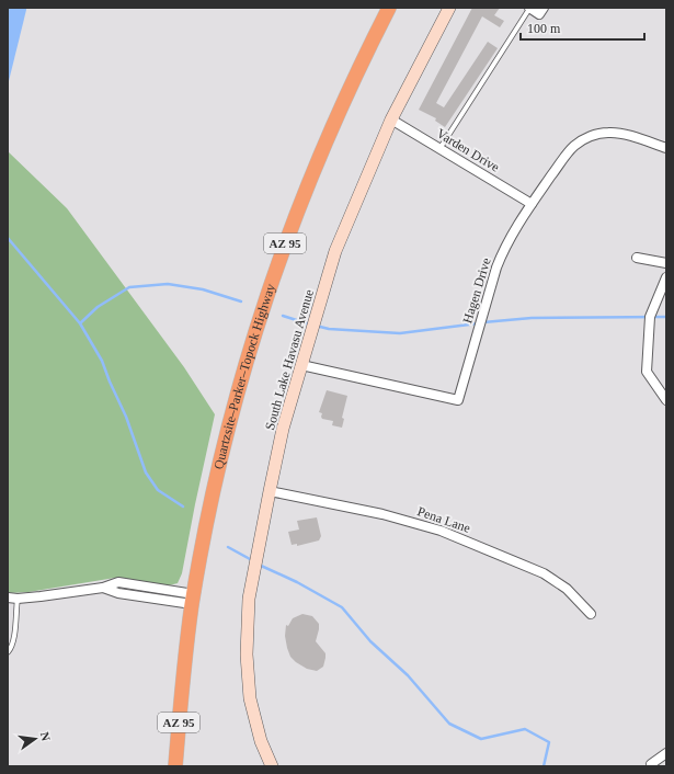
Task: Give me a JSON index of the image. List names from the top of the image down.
{
  "streets": {
    "highway": ["AZ 95", "Quartzsite–Parker–Topock Highway"],
    "main road": ["South Lake Havasu Avenue"],
    "street": ["Varden Drive", "Hagen Drive", "Pena Lane"]
  },
  "crossings": [
    ["Varden Drive", "Hagen Drive"],
    ["Varden Drive", "South Lake Havasu Avenue"],
    ["Hagen Drive", "South Lake Havasu Avenue"],
    ["South Lake Havasu Avenue", "Pena Lane"]
  ],
  "scale_bar": "100 m",
  "north": "right"
}
